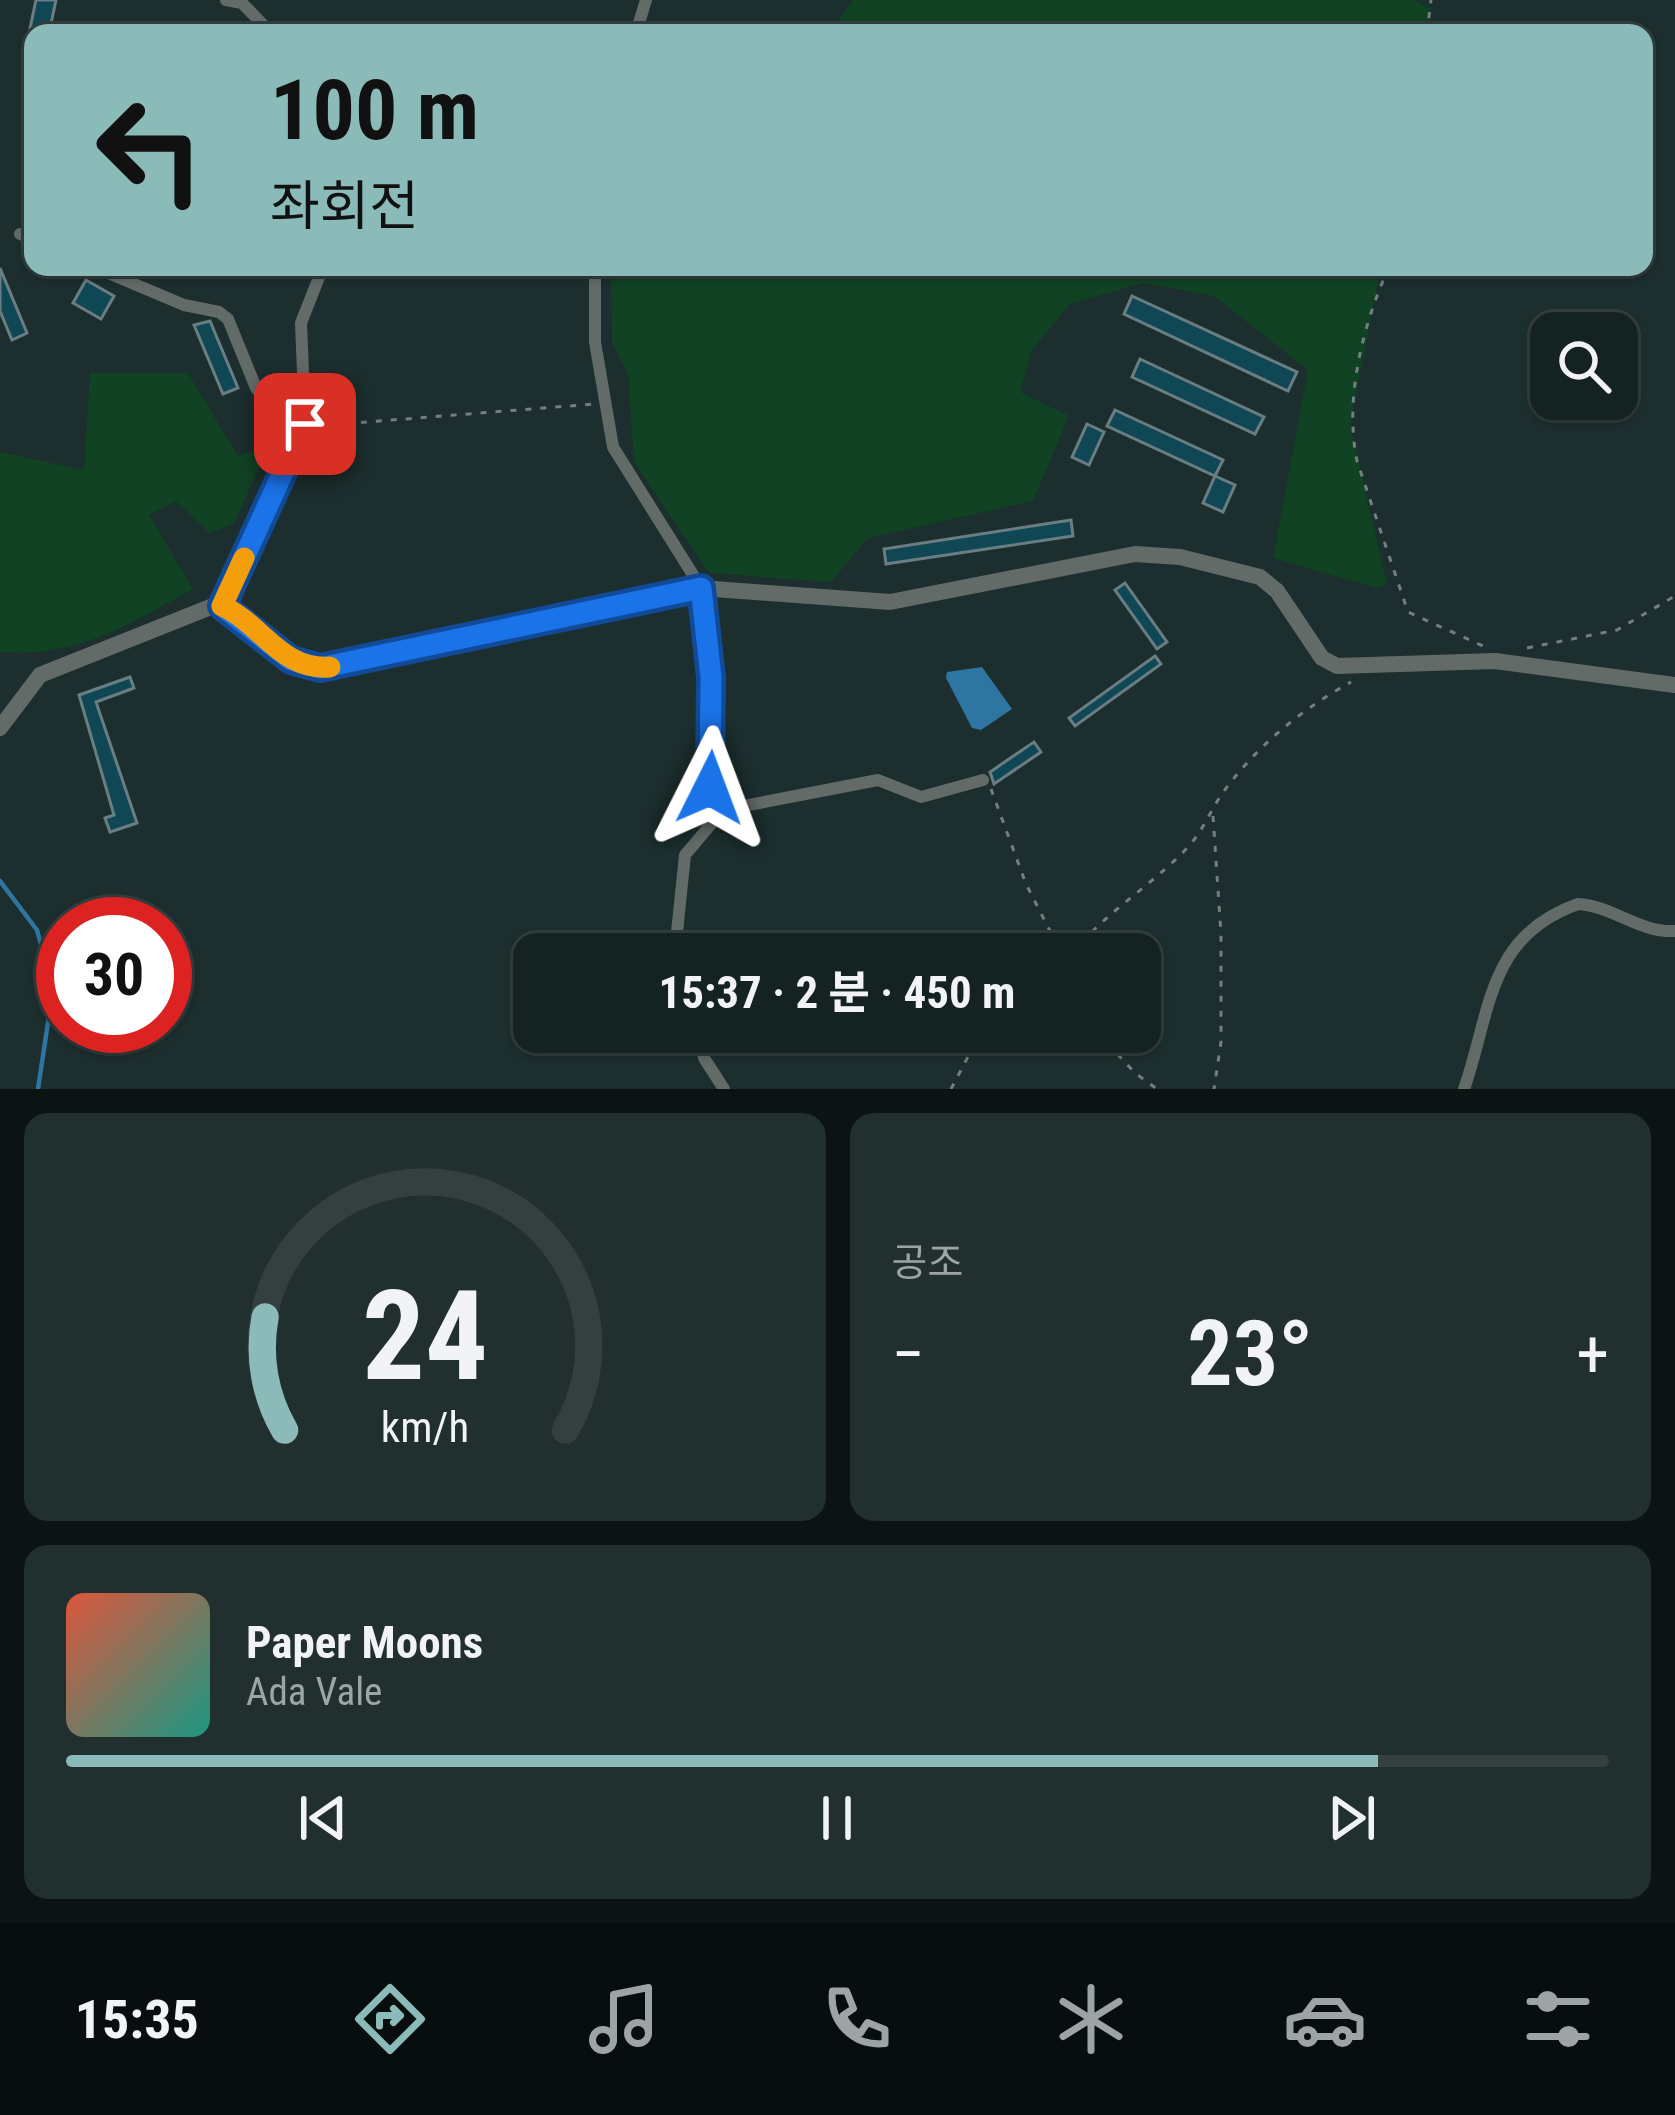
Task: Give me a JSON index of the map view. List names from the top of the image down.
{
  "page": {
    "turn": ["100 m", "좌회전"],
    "limit": "30",
    "trip": "15:37 · 2 분 · 450 m",
    "tile": "공조",
    "heat": ["−", "23°", "+"],
    "song": ["Paper Moons", "Ada Vale"],
    "tabs": "15:35",
    "gauge": ["24", "km/h"]
  }
}
